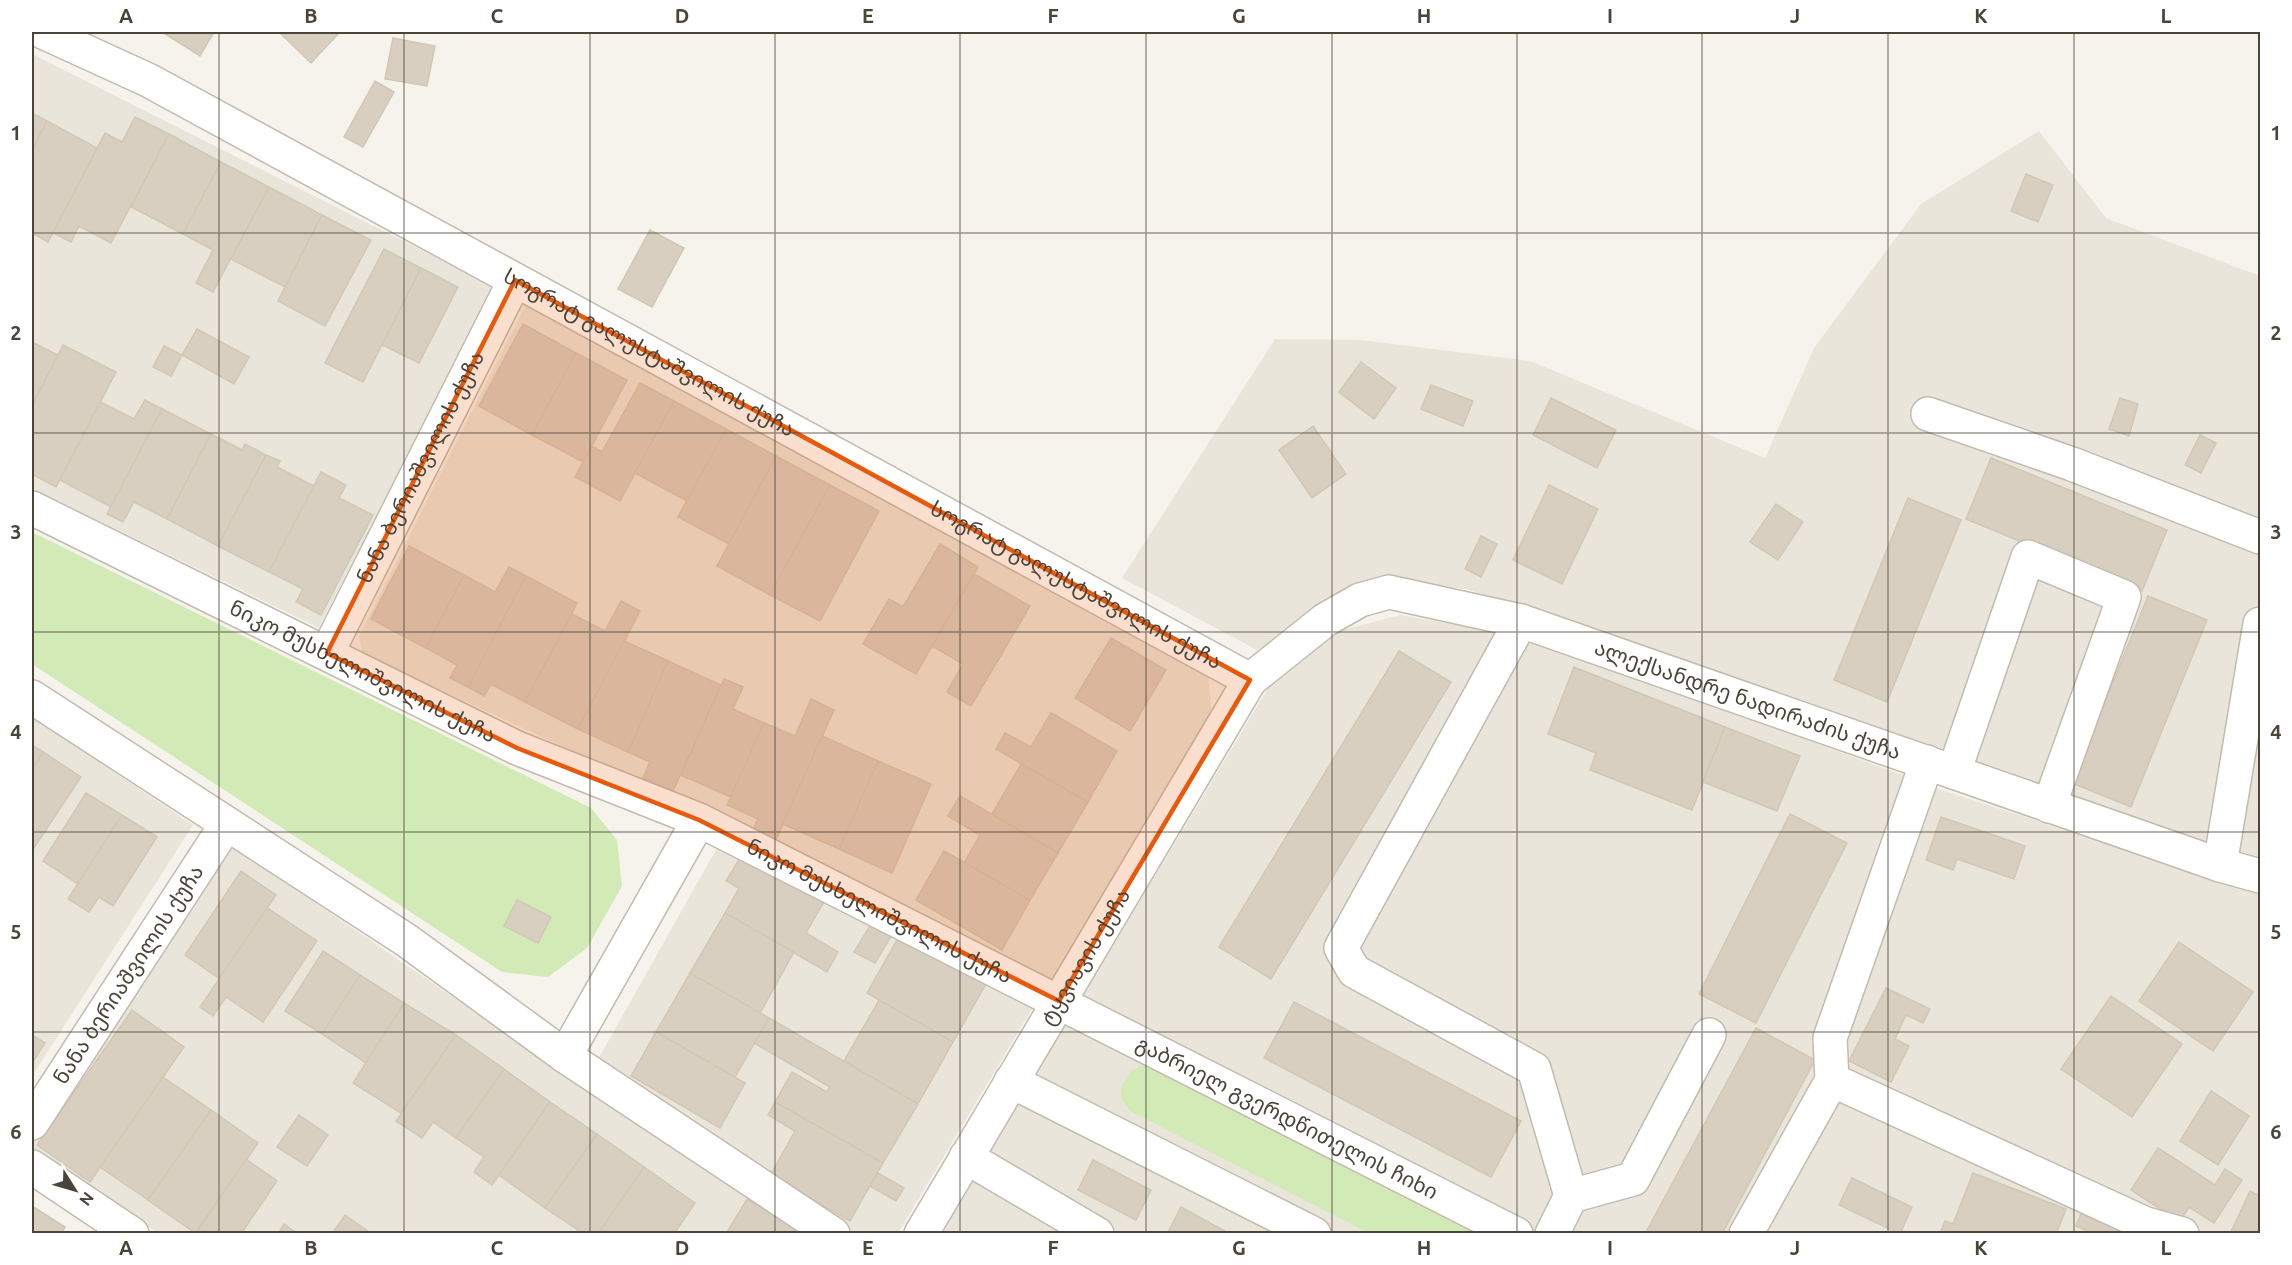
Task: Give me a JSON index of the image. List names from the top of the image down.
{
  "streets": {
    "street": [
      "სოგრატ გალუსტაშვილის ქუჩა",
      "ნანა ბერიაშვილის ქუჩა",
      "ნიკო მუსხელიშვილის ქუჩა",
      "ალექსანდრე ნადირაძის ქუჩა",
      "ტყვიავის ქუჩა",
      "გაბრიელ გვერდწითელის ჩიხი"
    ]
  },
  "crossings": [
    ["სოგრატ გალუსტაშვილის ქუჩა", "ნანა ბერიაშვილის ქუჩა"],
    ["სოგრატ გალუსტაშვილის ქუჩა", "ალექსანდრე ნადირაძის ქუჩა"],
    ["სოგრატ გალუსტაშვილის ქუჩა", "ტყვიავის ქუჩა"],
    ["ნანა ბერიაშვილის ქუჩა", "ნიკო მუსხელიშვილის ქუჩა"],
    ["ნიკო მუსხელიშვილის ქუჩა", "ტყვიავის ქუჩა"],
    ["ნიკო მუსხელიშვილის ქუჩა", "გაბრიელ გვერდწითელის ჩიხი"],
    ["ალექსანდრე ნადირაძის ქუჩა", "ტყვიავის ქუჩა"],
    ["ტყვიავის ქუჩა", "გაბრიელ გვერდწითელის ჩიხი"]
  ],
  "north": "bottom right",
  "grid": {
    "columns": [
      "A",
      "B",
      "C",
      "D",
      "E",
      "F",
      "G",
      "H",
      "I",
      "J",
      "K",
      "L"
    ],
    "rows": [
      "1",
      "2",
      "3",
      "4",
      "5",
      "6"
    ]
  }
}
